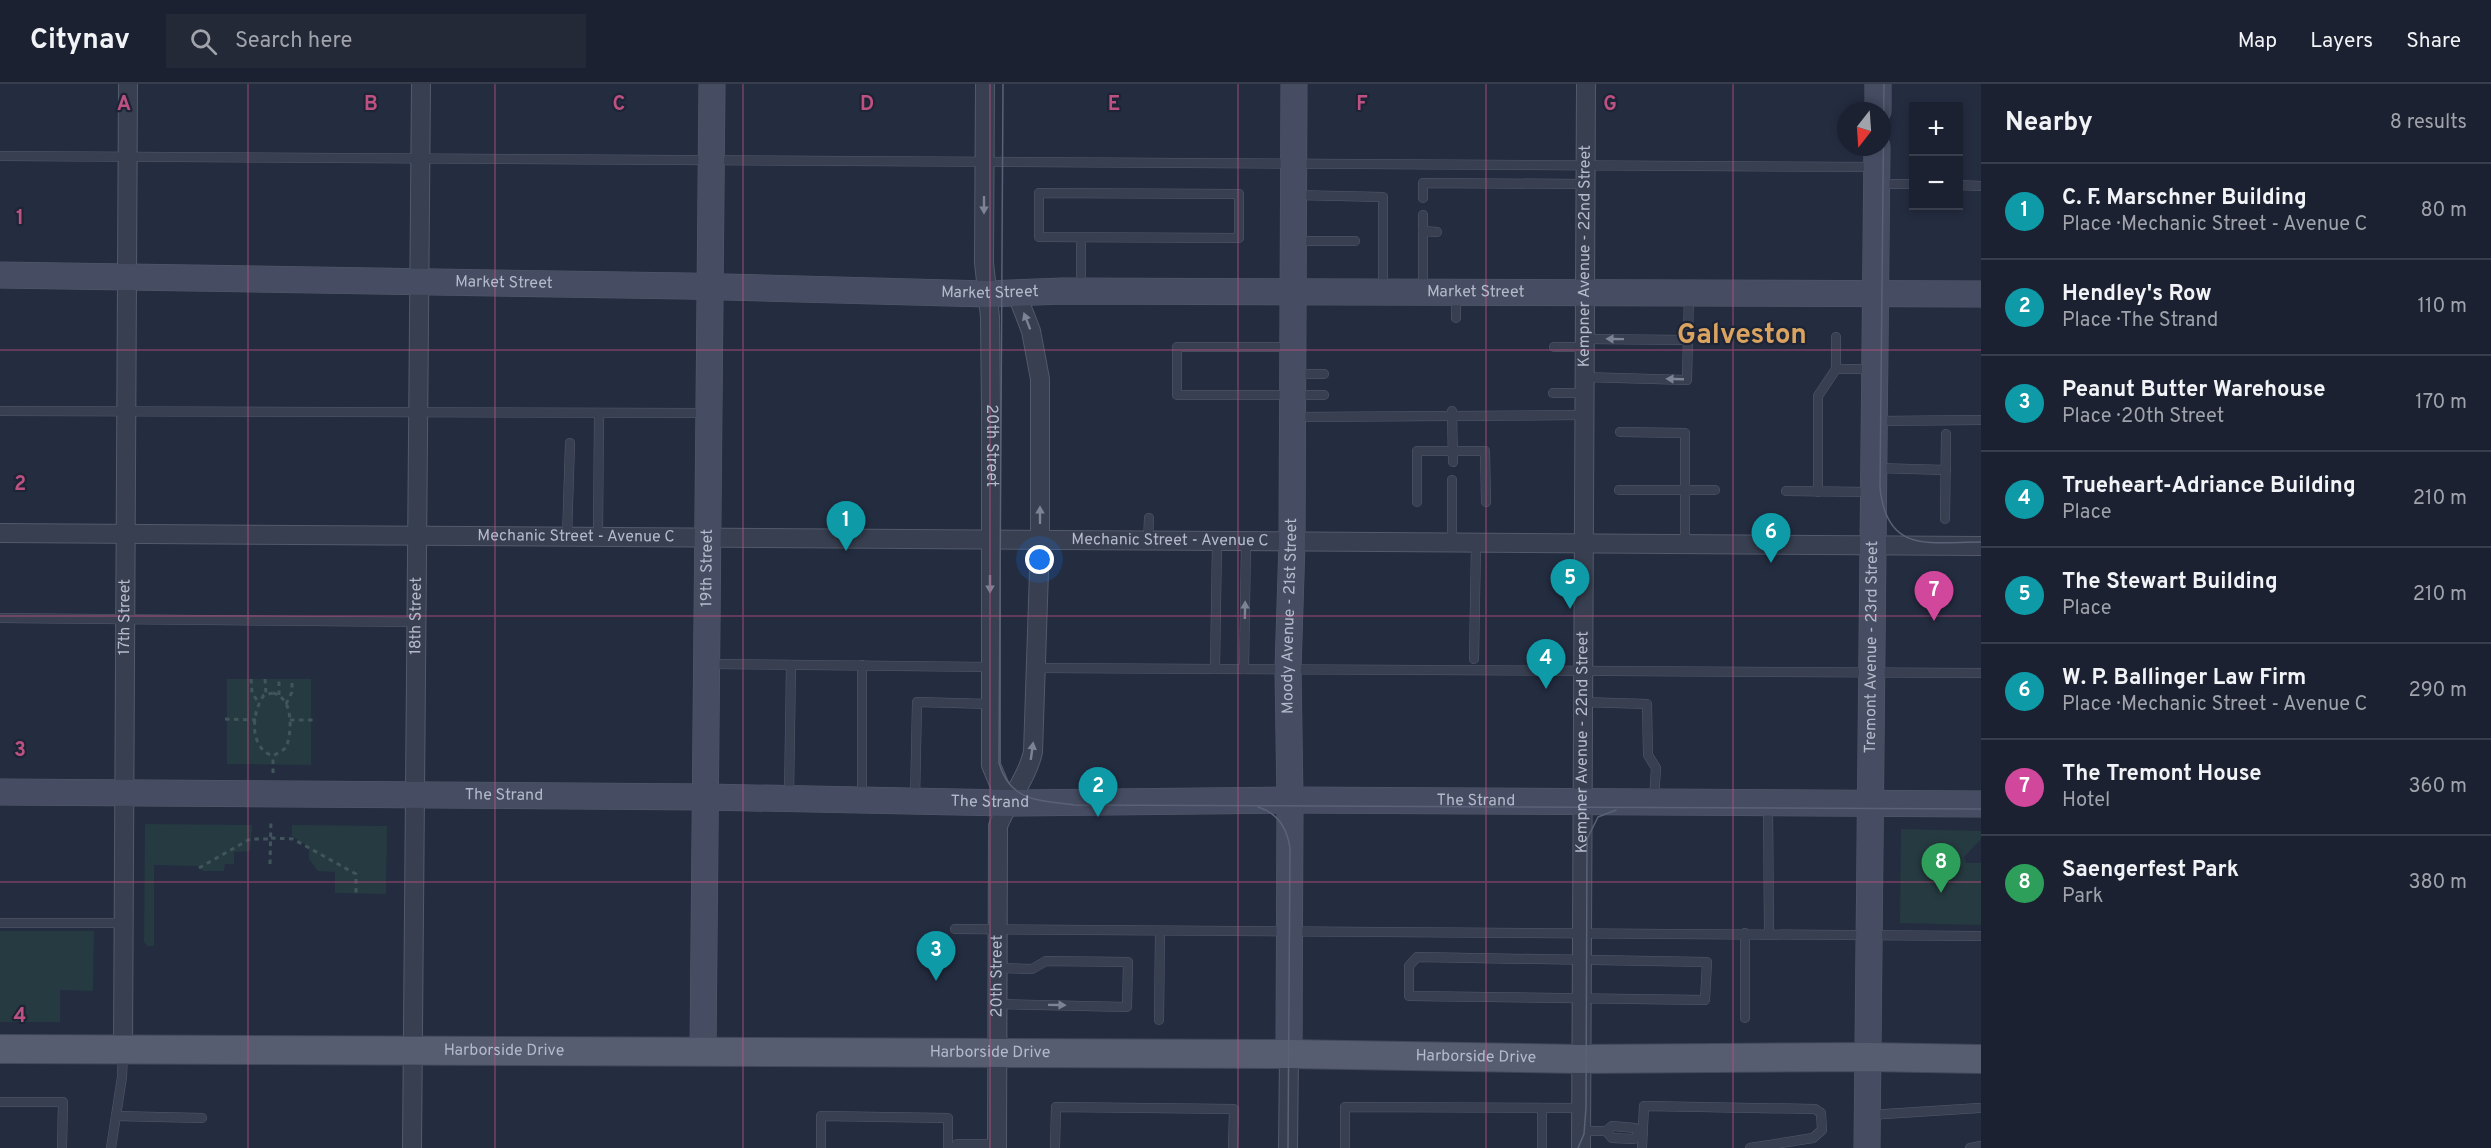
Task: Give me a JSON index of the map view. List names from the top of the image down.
{
  "streets": {
    "main road": ["Harborside Drive"],
    "street": [
      "Kempner Avenue - 22nd Street",
      "Market Street",
      "20th Street",
      "Mechanic Street - Avenue C",
      "19th Street",
      "17th Street",
      "18th Street",
      "Moody Avenue - 21st Street",
      "Tremont Avenue - 23rd Street",
      "The Strand"
    ]
  },
  "crossings": [
    ["Kempner Avenue - 22nd Street", "Market Street"],
    ["Kempner Avenue - 22nd Street", "Mechanic Street - Avenue C"],
    ["Kempner Avenue - 22nd Street", "The Strand"],
    ["Kempner Avenue - 22nd Street", "Harborside Drive"],
    ["Market Street", "20th Street"],
    ["Market Street", "19th Street"],
    ["Market Street", "17th Street"],
    ["Market Street", "18th Street"],
    ["Market Street", "Moody Avenue - 21st Street"],
    ["Market Street", "Tremont Avenue - 23rd Street"],
    ["20th Street", "Mechanic Street - Avenue C"],
    ["20th Street", "The Strand"],
    ["20th Street", "Harborside Drive"],
    ["Mechanic Street - Avenue C", "19th Street"],
    ["Mechanic Street - Avenue C", "17th Street"],
    ["Mechanic Street - Avenue C", "18th Street"],
    ["Mechanic Street - Avenue C", "Moody Avenue - 21st Street"],
    ["Mechanic Street - Avenue C", "Tremont Avenue - 23rd Street"],
    ["19th Street", "The Strand"],
    ["19th Street", "Harborside Drive"],
    ["17th Street", "The Strand"],
    ["17th Street", "Harborside Drive"],
    ["18th Street", "The Strand"],
    ["18th Street", "Harborside Drive"],
    ["Moody Avenue - 21st Street", "The Strand"],
    ["Moody Avenue - 21st Street", "Harborside Drive"],
    ["Tremont Avenue - 23rd Street", "The Strand"],
    ["Tremont Avenue - 23rd Street", "Harborside Drive"]
  ],
  "districts": ["Galveston"],
  "north": "bottom",
  "page": {
    "header": "Citynav",
    "search": "Search here",
    "nav": ["Map", "Layers", "Share"],
    "heading": ["Nearby", "8 results"],
    "map_buttons": ["+", "−"],
    "list": [
      {
        "mark": "1",
        "name": "C. F. Marschner Building",
        "note": "Place · Mechanic Street - Avenue C",
        "value": "80 m"
      },
      {
        "mark": "2",
        "name": "Hendley's Row",
        "note": "Place · The Strand",
        "value": "110 m"
      },
      {
        "mark": "3",
        "name": "Peanut Butter Warehouse",
        "note": "Place · 20th Street",
        "value": "170 m"
      },
      {
        "mark": "4",
        "name": "Trueheart-Adriance Building",
        "note": "Place",
        "value": "210 m"
      },
      {
        "mark": "5",
        "name": "The Stewart Building",
        "note": "Place",
        "value": "210 m"
      },
      {
        "mark": "6",
        "name": "W. P. Ballinger Law Firm",
        "note": "Place · Mechanic Street - Avenue C",
        "value": "290 m"
      },
      {
        "mark": "7",
        "name": "The Tremont House",
        "note": "Hotel",
        "value": "360 m"
      },
      {
        "mark": "8",
        "name": "Saengerfest Park",
        "note": "Park",
        "value": "380 m"
      }
    ],
    "pins": [
      "1",
      "6",
      "5",
      "7",
      "4",
      "2",
      "8",
      "3"
    ]
  },
  "grid": {
    "columns": [
      "A",
      "B",
      "C",
      "D",
      "E",
      "F",
      "G"
    ],
    "rows": [
      "1",
      "2",
      "3",
      "4"
    ]
  }
}
